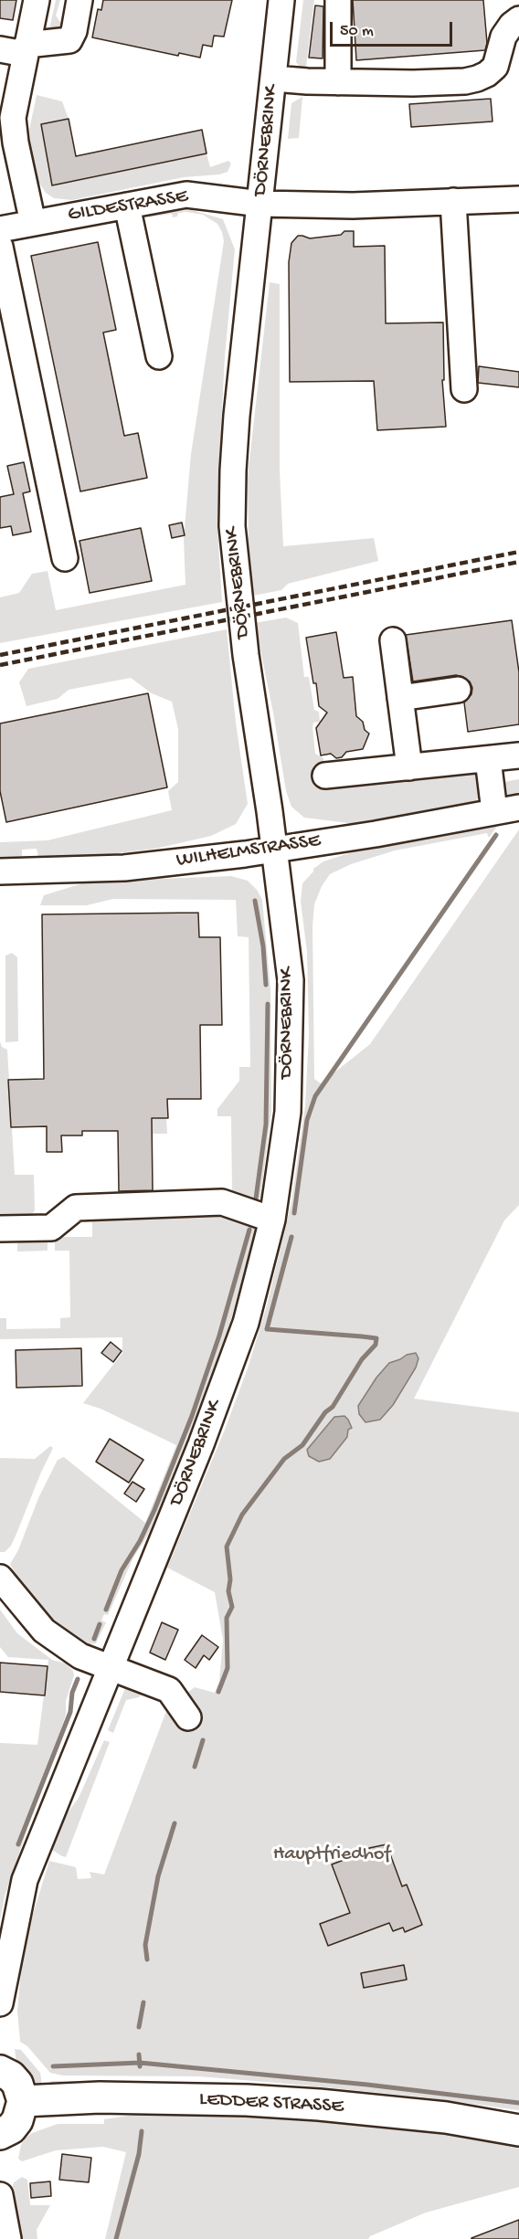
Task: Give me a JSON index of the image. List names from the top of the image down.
{
  "streets": {
    "main road": ["LEDDER STRASSE"],
    "street": ["DÖRNEBRINK", "GILDESTRASSE", "WILHELMSTRASSE"]
  },
  "crossings": [
    ["DÖRNEBRINK", "GILDESTRASSE"],
    ["DÖRNEBRINK", "WILHELMSTRASSE"]
  ],
  "parks": ["Hauptfriedhof"],
  "scale_bar": "50 m"
}
